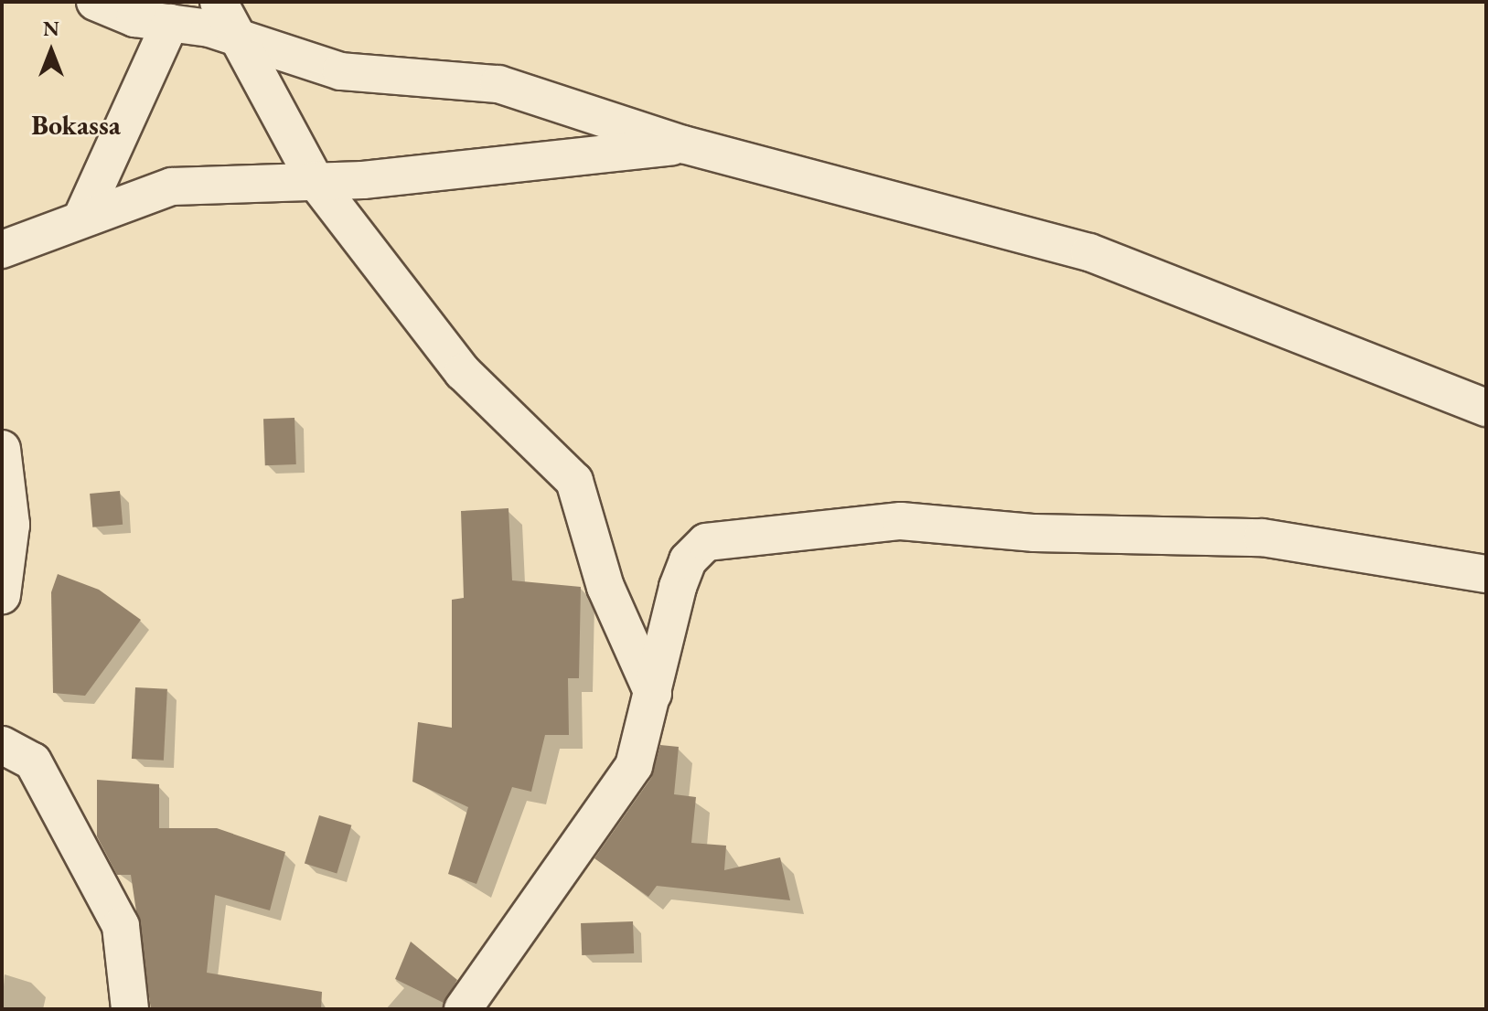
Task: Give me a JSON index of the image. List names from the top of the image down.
{
  "districts": ["Bokassa"],
  "north": "top"
}
